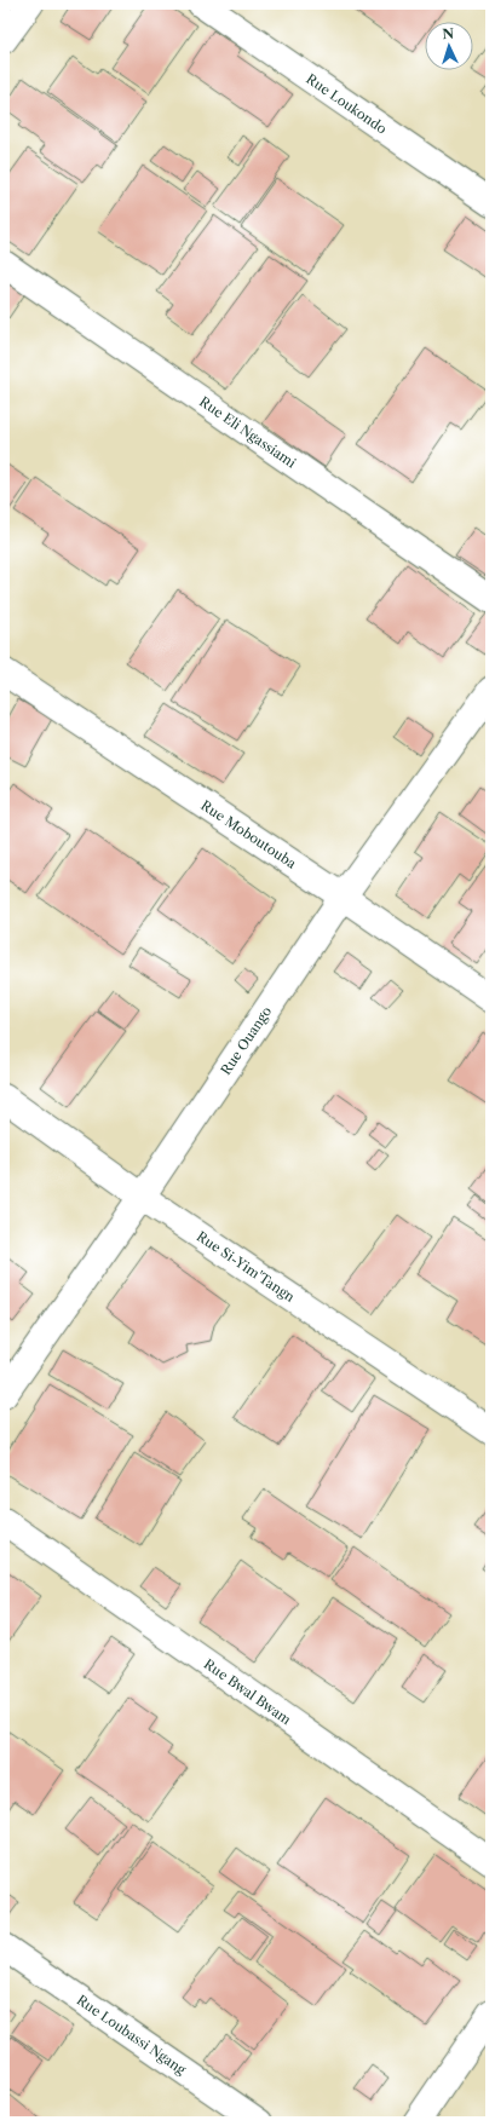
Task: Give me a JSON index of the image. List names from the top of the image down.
{
  "streets": {
    "street": [
      "Rue Loukondo",
      "Rue Eli Ngassiami",
      "Rue Moboutouba",
      "Rue Ouango",
      "Rue Si-Yim'Tangn",
      "Rue Bwal Bwam",
      "Rue Loubassi Ngang"
    ]
  },
  "crossings": [
    ["Rue Moboutouba", "Rue Ouango"],
    ["Rue Ouango", "Rue Si-Yim'Tangn"]
  ],
  "north": "top"
}
